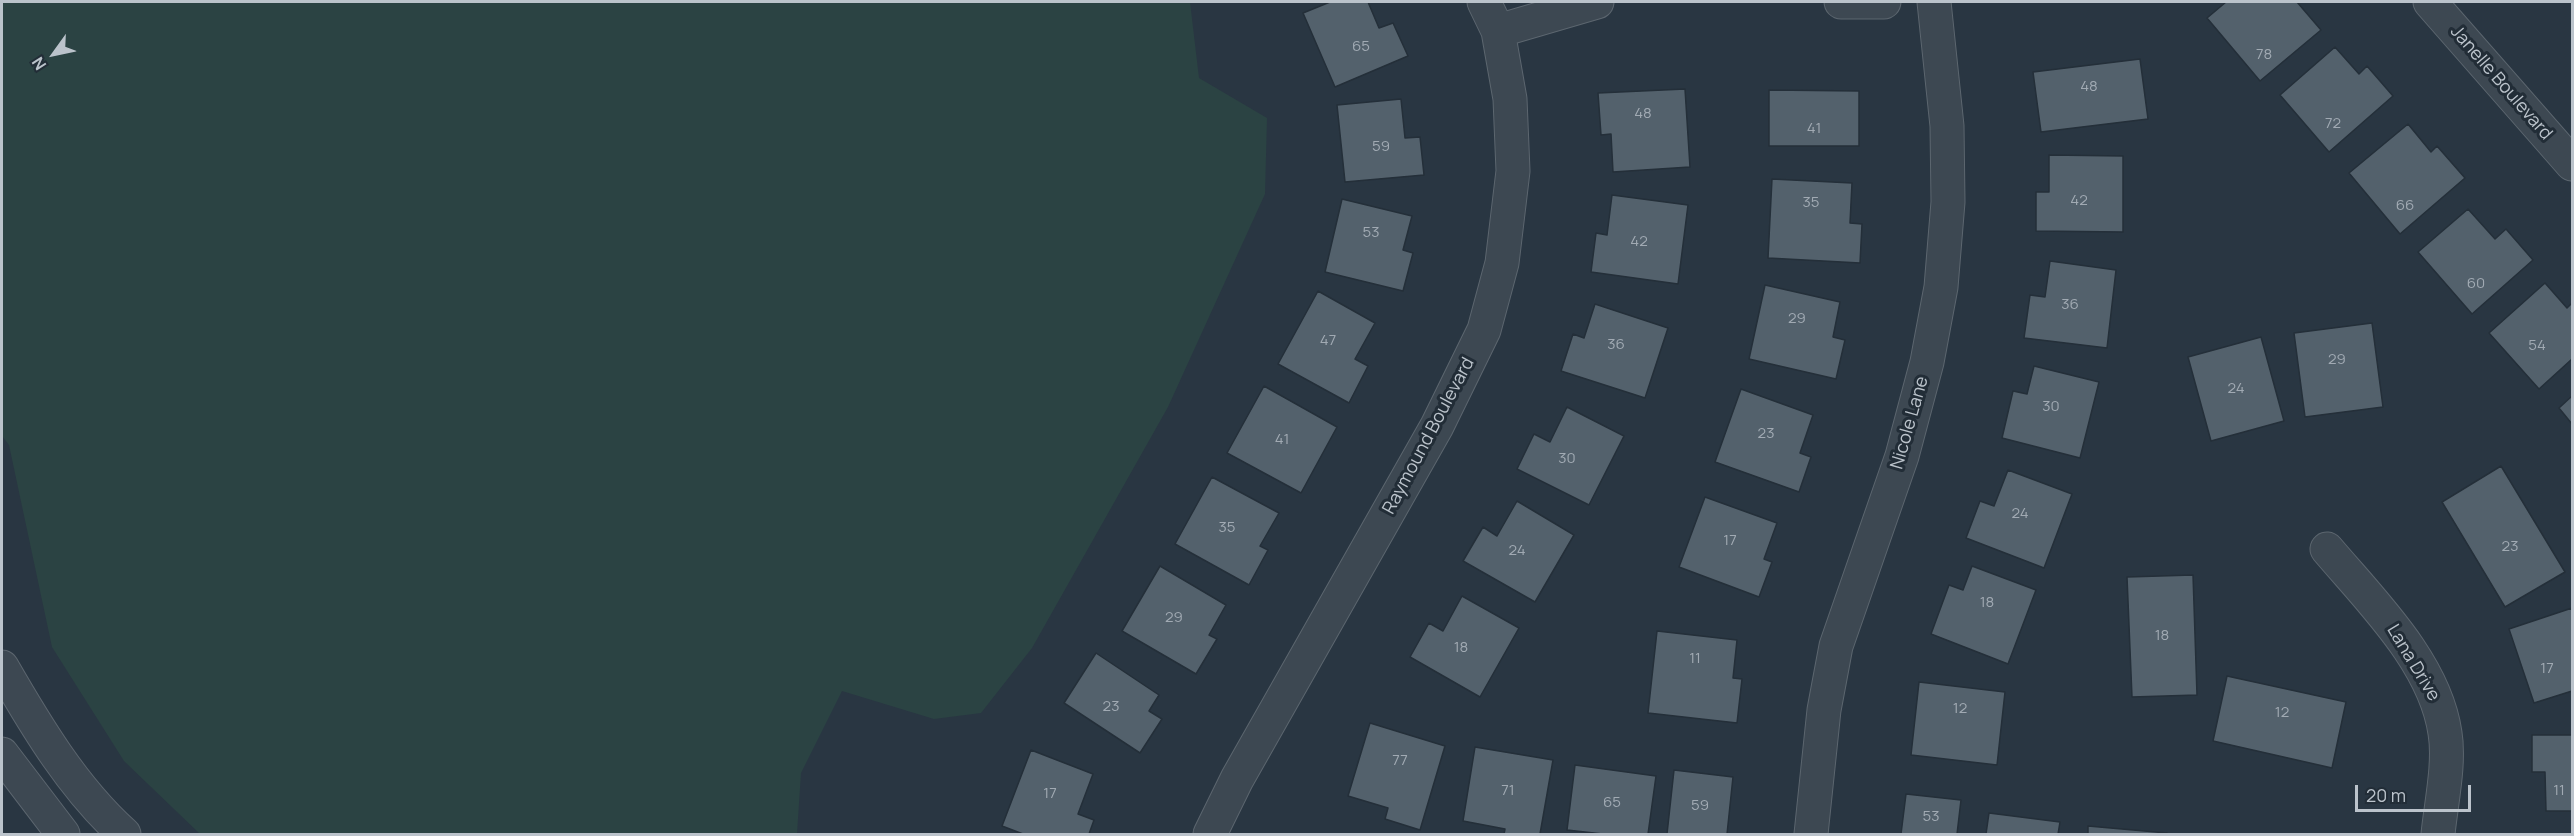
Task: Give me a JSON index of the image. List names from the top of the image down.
{
  "streets": {
    "street": [
      "Janelle Boulevard",
      "Nicole Lane",
      "Raymound Boulevard",
      "Lana Drive"
    ]
  },
  "house_numbers": [
    "65",
    "78",
    "48",
    "48",
    "72",
    "41",
    "59",
    "42",
    "35",
    "66",
    "53",
    "42",
    "60",
    "36",
    "29",
    "47",
    "36",
    "54",
    "29",
    "24",
    "30",
    "23",
    "41",
    "30",
    "24",
    "35",
    "17",
    "23",
    "24",
    "18",
    "29",
    "18",
    "18",
    "11",
    "17",
    "23",
    "12",
    "12",
    "77",
    "71",
    "11",
    "17",
    "65",
    "59",
    "53"
  ],
  "scale_bar": "20 m",
  "north": "bottom left"
}
